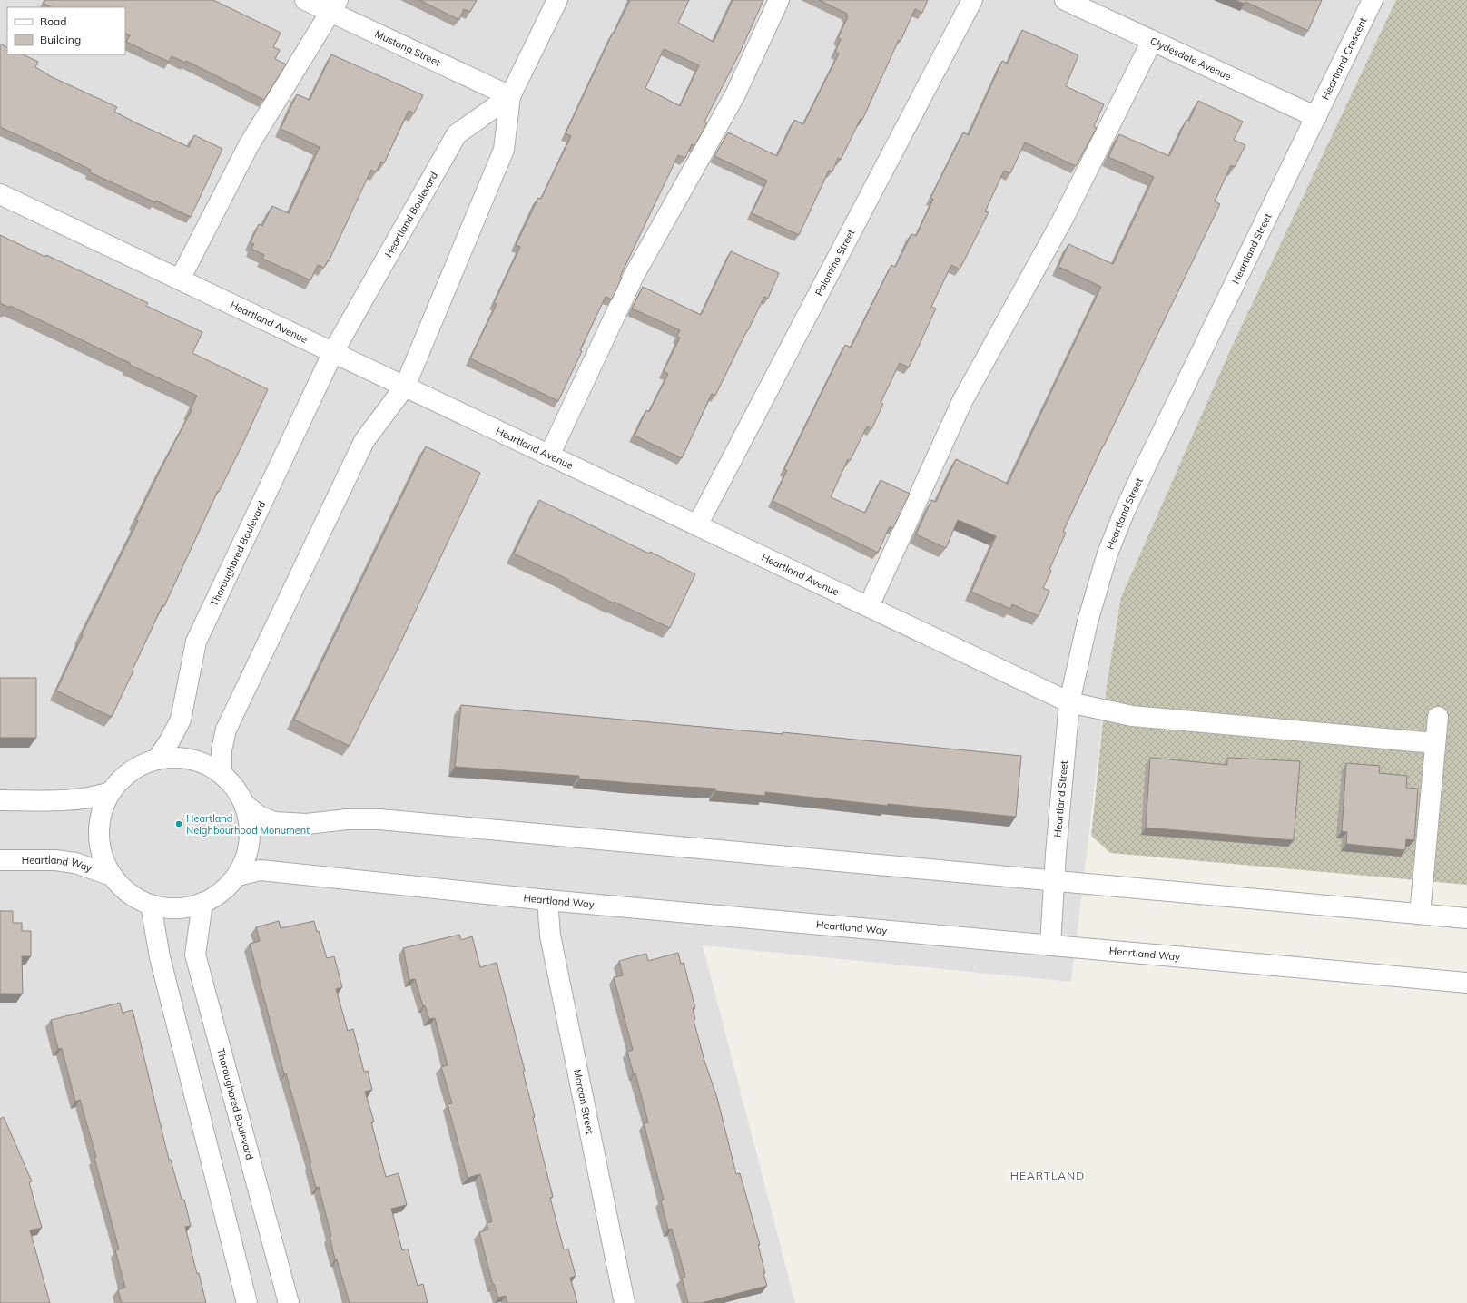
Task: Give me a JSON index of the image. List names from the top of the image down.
{
  "streets": {
    "street": [
      "Mustang Street",
      "Clydesdale Avenue",
      "Heartland Crescent",
      "Heartland Boulevard",
      "Heartland Street",
      "Palomino Street",
      "Heartland Avenue",
      "Thoroughbred Boulevard",
      "Heartland Way",
      "Morgan Street"
    ]
  },
  "crossings": [
    ["Mustang Street", "Heartland Boulevard"],
    ["Clydesdale Avenue", "Heartland Crescent"],
    ["Clydesdale Avenue", "Heartland Street"],
    ["Heartland Crescent", "Heartland Street"],
    ["Heartland Boulevard", "Heartland Avenue"],
    ["Heartland Boulevard", "Thoroughbred Boulevard"],
    ["Heartland Street", "Heartland Avenue"],
    ["Heartland Street", "Heartland Way"],
    ["Palomino Street", "Heartland Avenue"],
    ["Heartland Avenue", "Thoroughbred Boulevard"],
    ["Heartland Way", "Morgan Street"]
  ],
  "districts": ["HEARTLAND"],
  "places": ["Heartland Neighbourhood Monument"],
  "legend": ["Road", "Building"]
}
